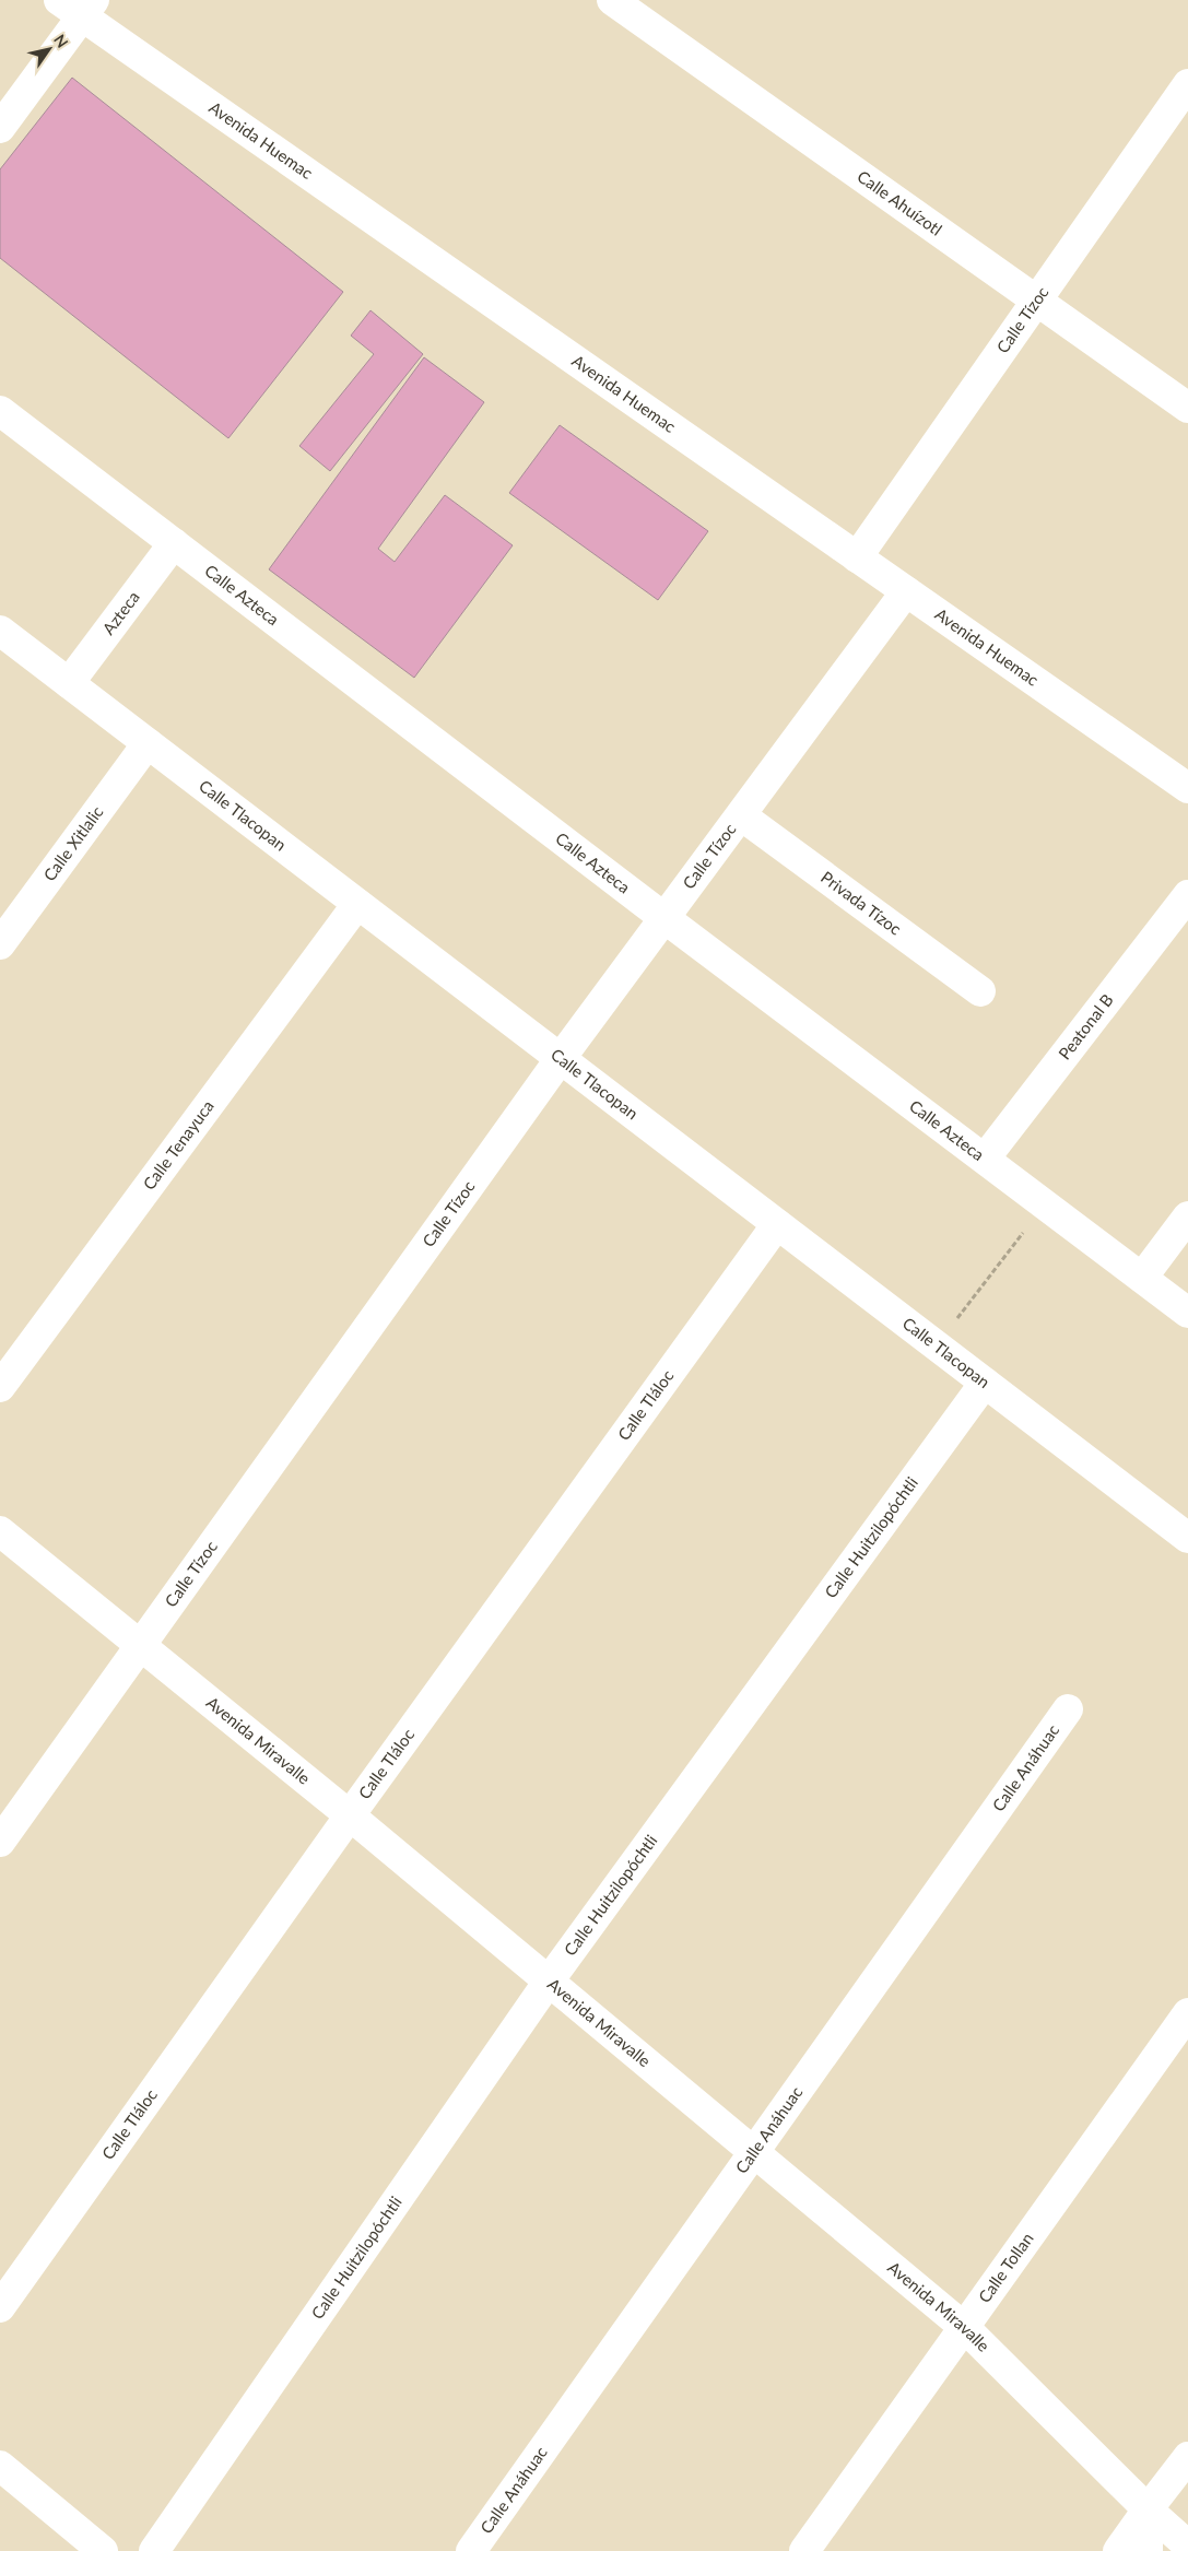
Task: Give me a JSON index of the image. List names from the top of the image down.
{
  "streets": {
    "street": [
      "Avenida Huemac",
      "Calle Ahuízotl",
      "Calle Tízoc",
      "Calle Azteca",
      "Azteca",
      "Calle Tlacopan",
      "Calle Xitlalic",
      "Privada Tízoc",
      "Peatonal B",
      "Calle Tenayuca",
      "Calle Tláloc",
      "Calle Huitzilopóchtli",
      "Avenida Miravalle",
      "Calle Anáhuac",
      "Calle Tollan"
    ]
  },
  "crossings": [
    ["Avenida Huemac", "Calle Tízoc"],
    ["Calle Ahuízotl", "Calle Tízoc"],
    ["Calle Tízoc", "Calle Azteca"],
    ["Calle Tízoc", "Calle Tlacopan"],
    ["Calle Tízoc", "Privada Tízoc"],
    ["Calle Tízoc", "Avenida Miravalle"],
    ["Calle Azteca", "Azteca"],
    ["Calle Azteca", "Peatonal B"],
    ["Azteca", "Calle Tlacopan"],
    ["Calle Tlacopan", "Calle Xitlalic"],
    ["Calle Tlacopan", "Calle Tenayuca"],
    ["Calle Tlacopan", "Calle Tláloc"],
    ["Calle Tlacopan", "Calle Huitzilopóchtli"],
    ["Calle Tláloc", "Avenida Miravalle"],
    ["Calle Huitzilopóchtli", "Avenida Miravalle"],
    ["Avenida Miravalle", "Calle Anáhuac"],
    ["Avenida Miravalle", "Calle Tollan"]
  ],
  "north": "top right"
}
